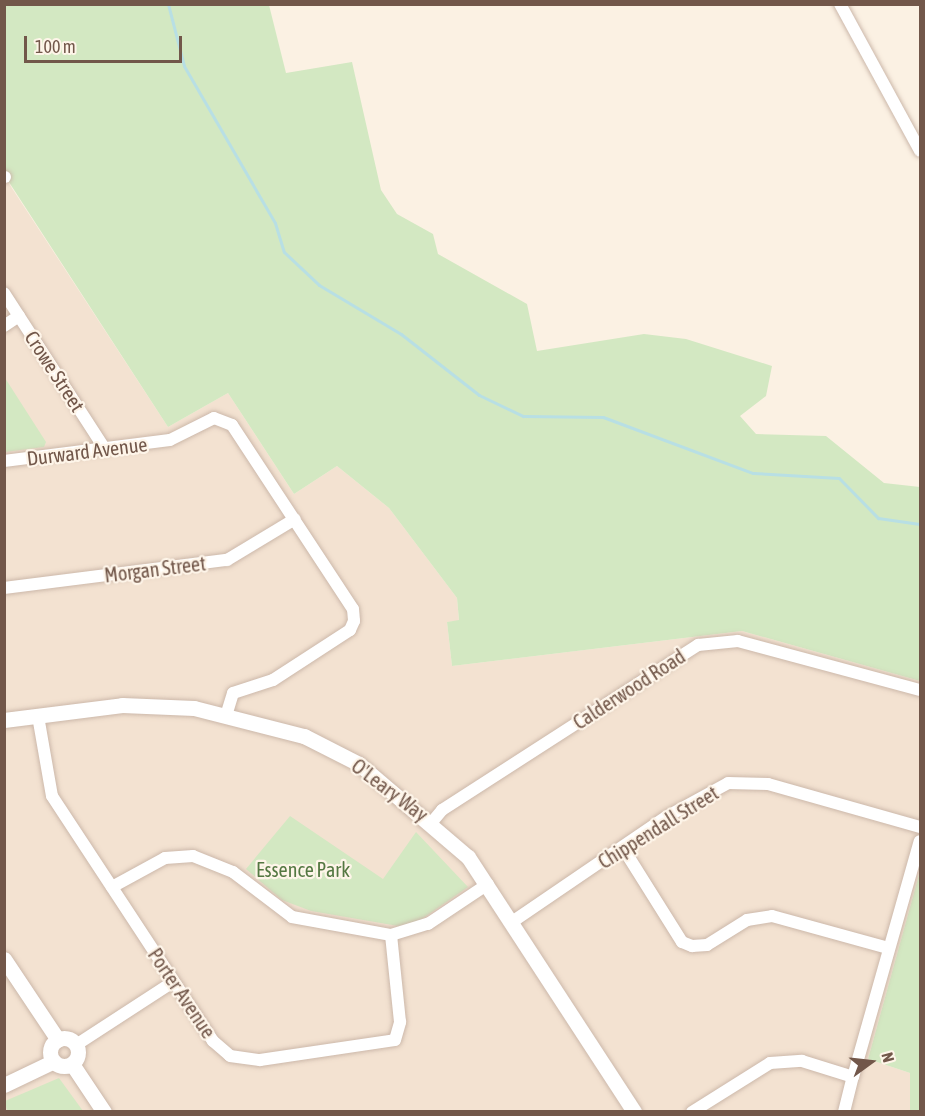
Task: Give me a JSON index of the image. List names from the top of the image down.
{
  "streets": {
    "street": [
      "Crowe Street",
      "Durward Avenue",
      "Morgan Street",
      "Calderwood Road",
      "O'Leary Way",
      "Chippendall Street",
      "Porter Avenue"
    ]
  },
  "crossings": [
    ["Crowe Street", "Durward Avenue"],
    ["Durward Avenue", "Morgan Street"],
    ["Calderwood Road", "O'Leary Way"],
    ["O'Leary Way", "Chippendall Street"],
    ["O'Leary Way", "Porter Avenue"]
  ],
  "parks": ["Essence Park"],
  "scale_bar": "100 m",
  "north": "right"
}
